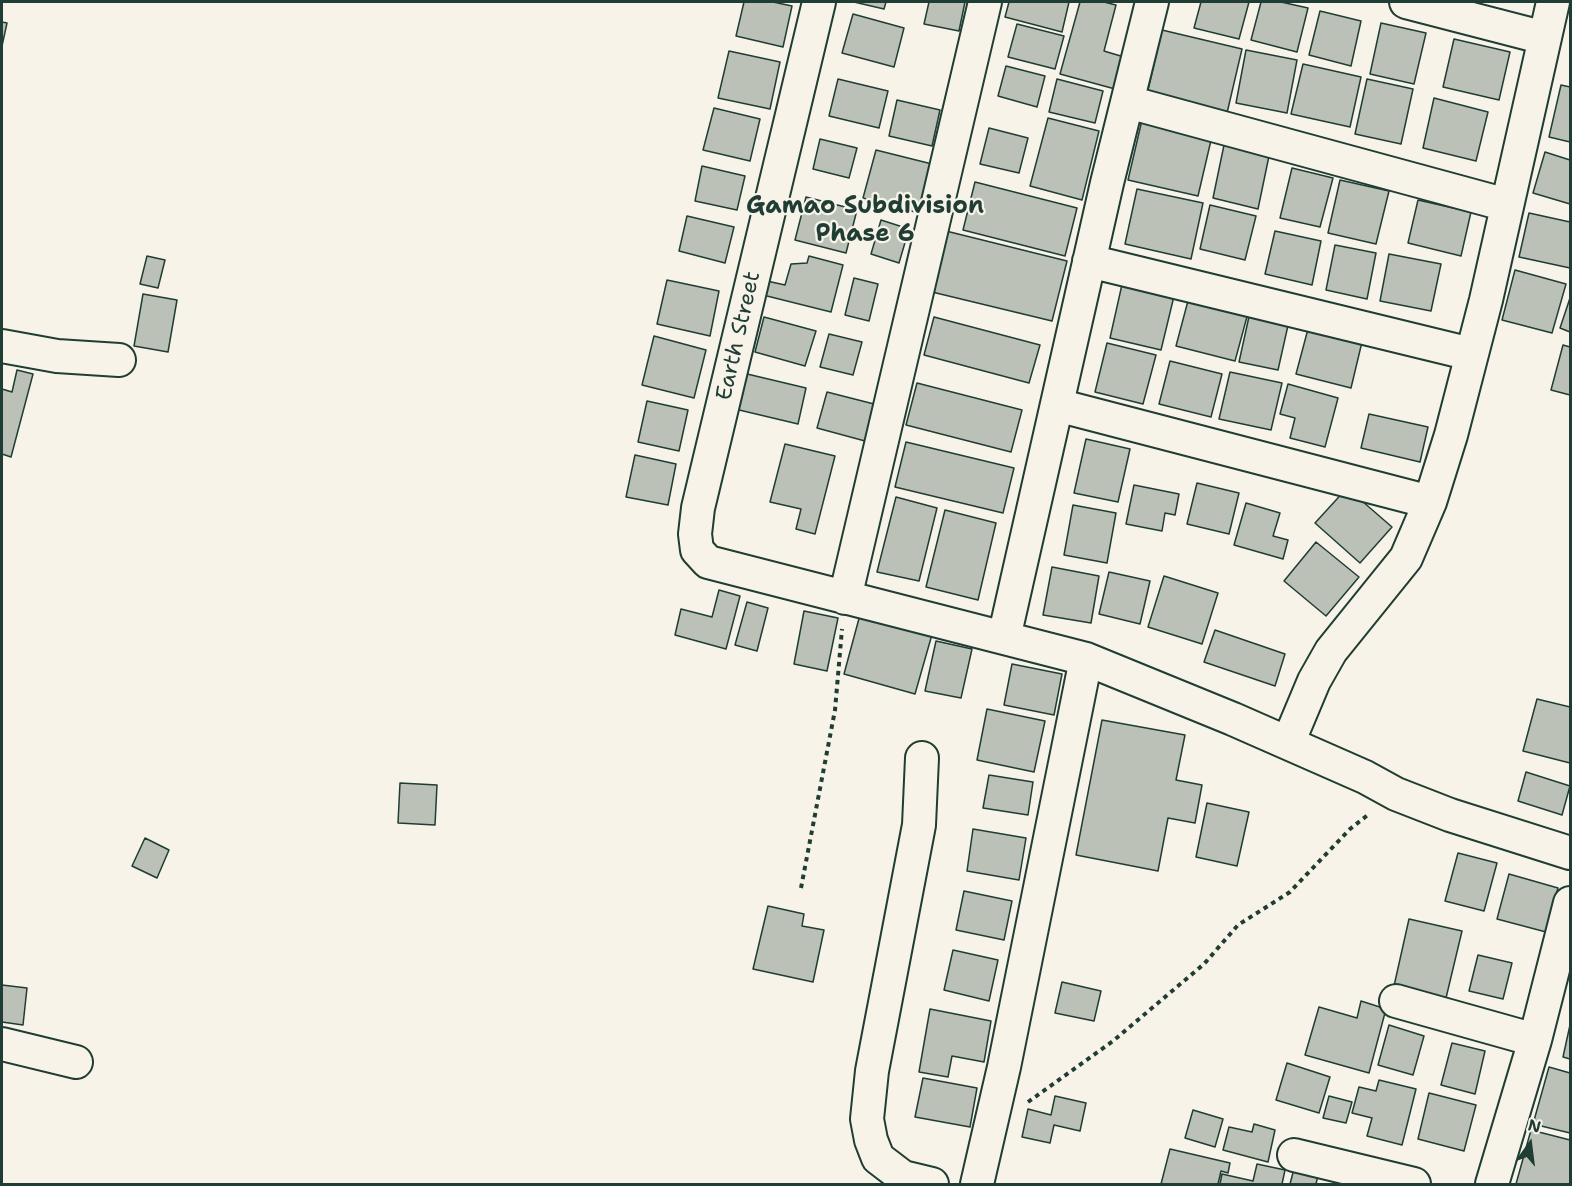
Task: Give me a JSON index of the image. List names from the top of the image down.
{
  "streets": {
    "street": ["Earth Street"]
  },
  "districts": ["Gamao Subdivision Phase 6"],
  "north": "top"
}
